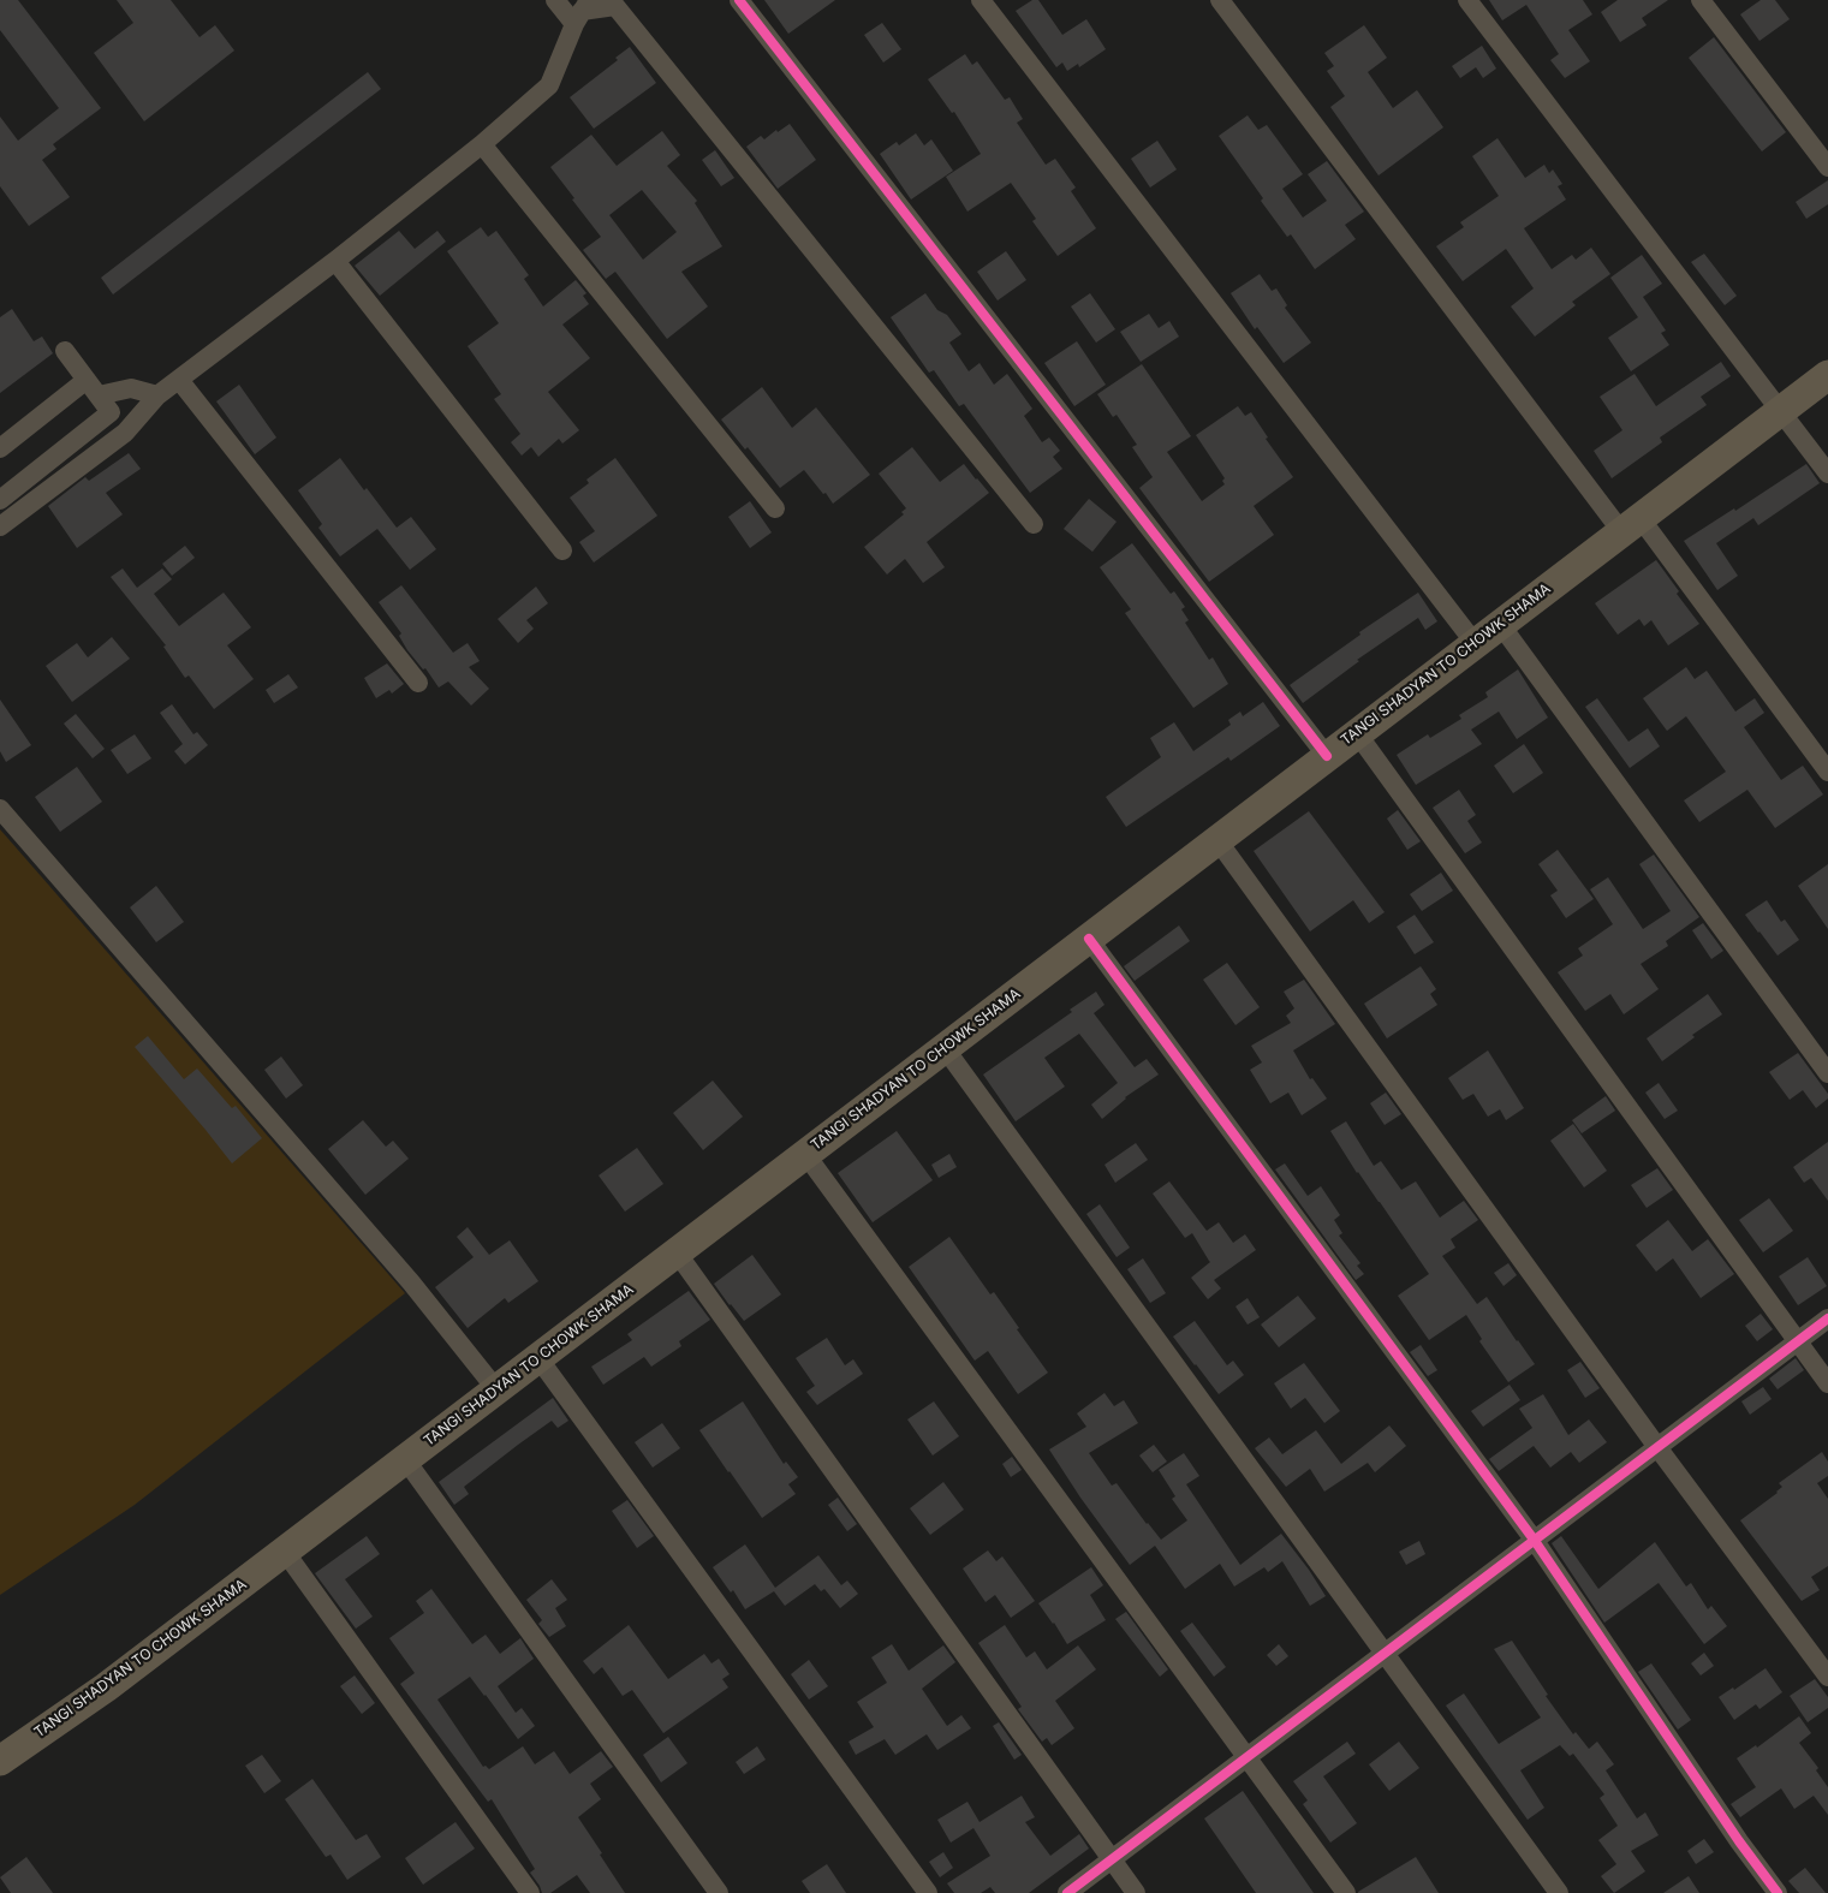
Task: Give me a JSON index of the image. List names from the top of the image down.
{
  "streets": {
    "main road": ["TANGI SHADYAN TO CHOWK SHAMA"]
  }
}
